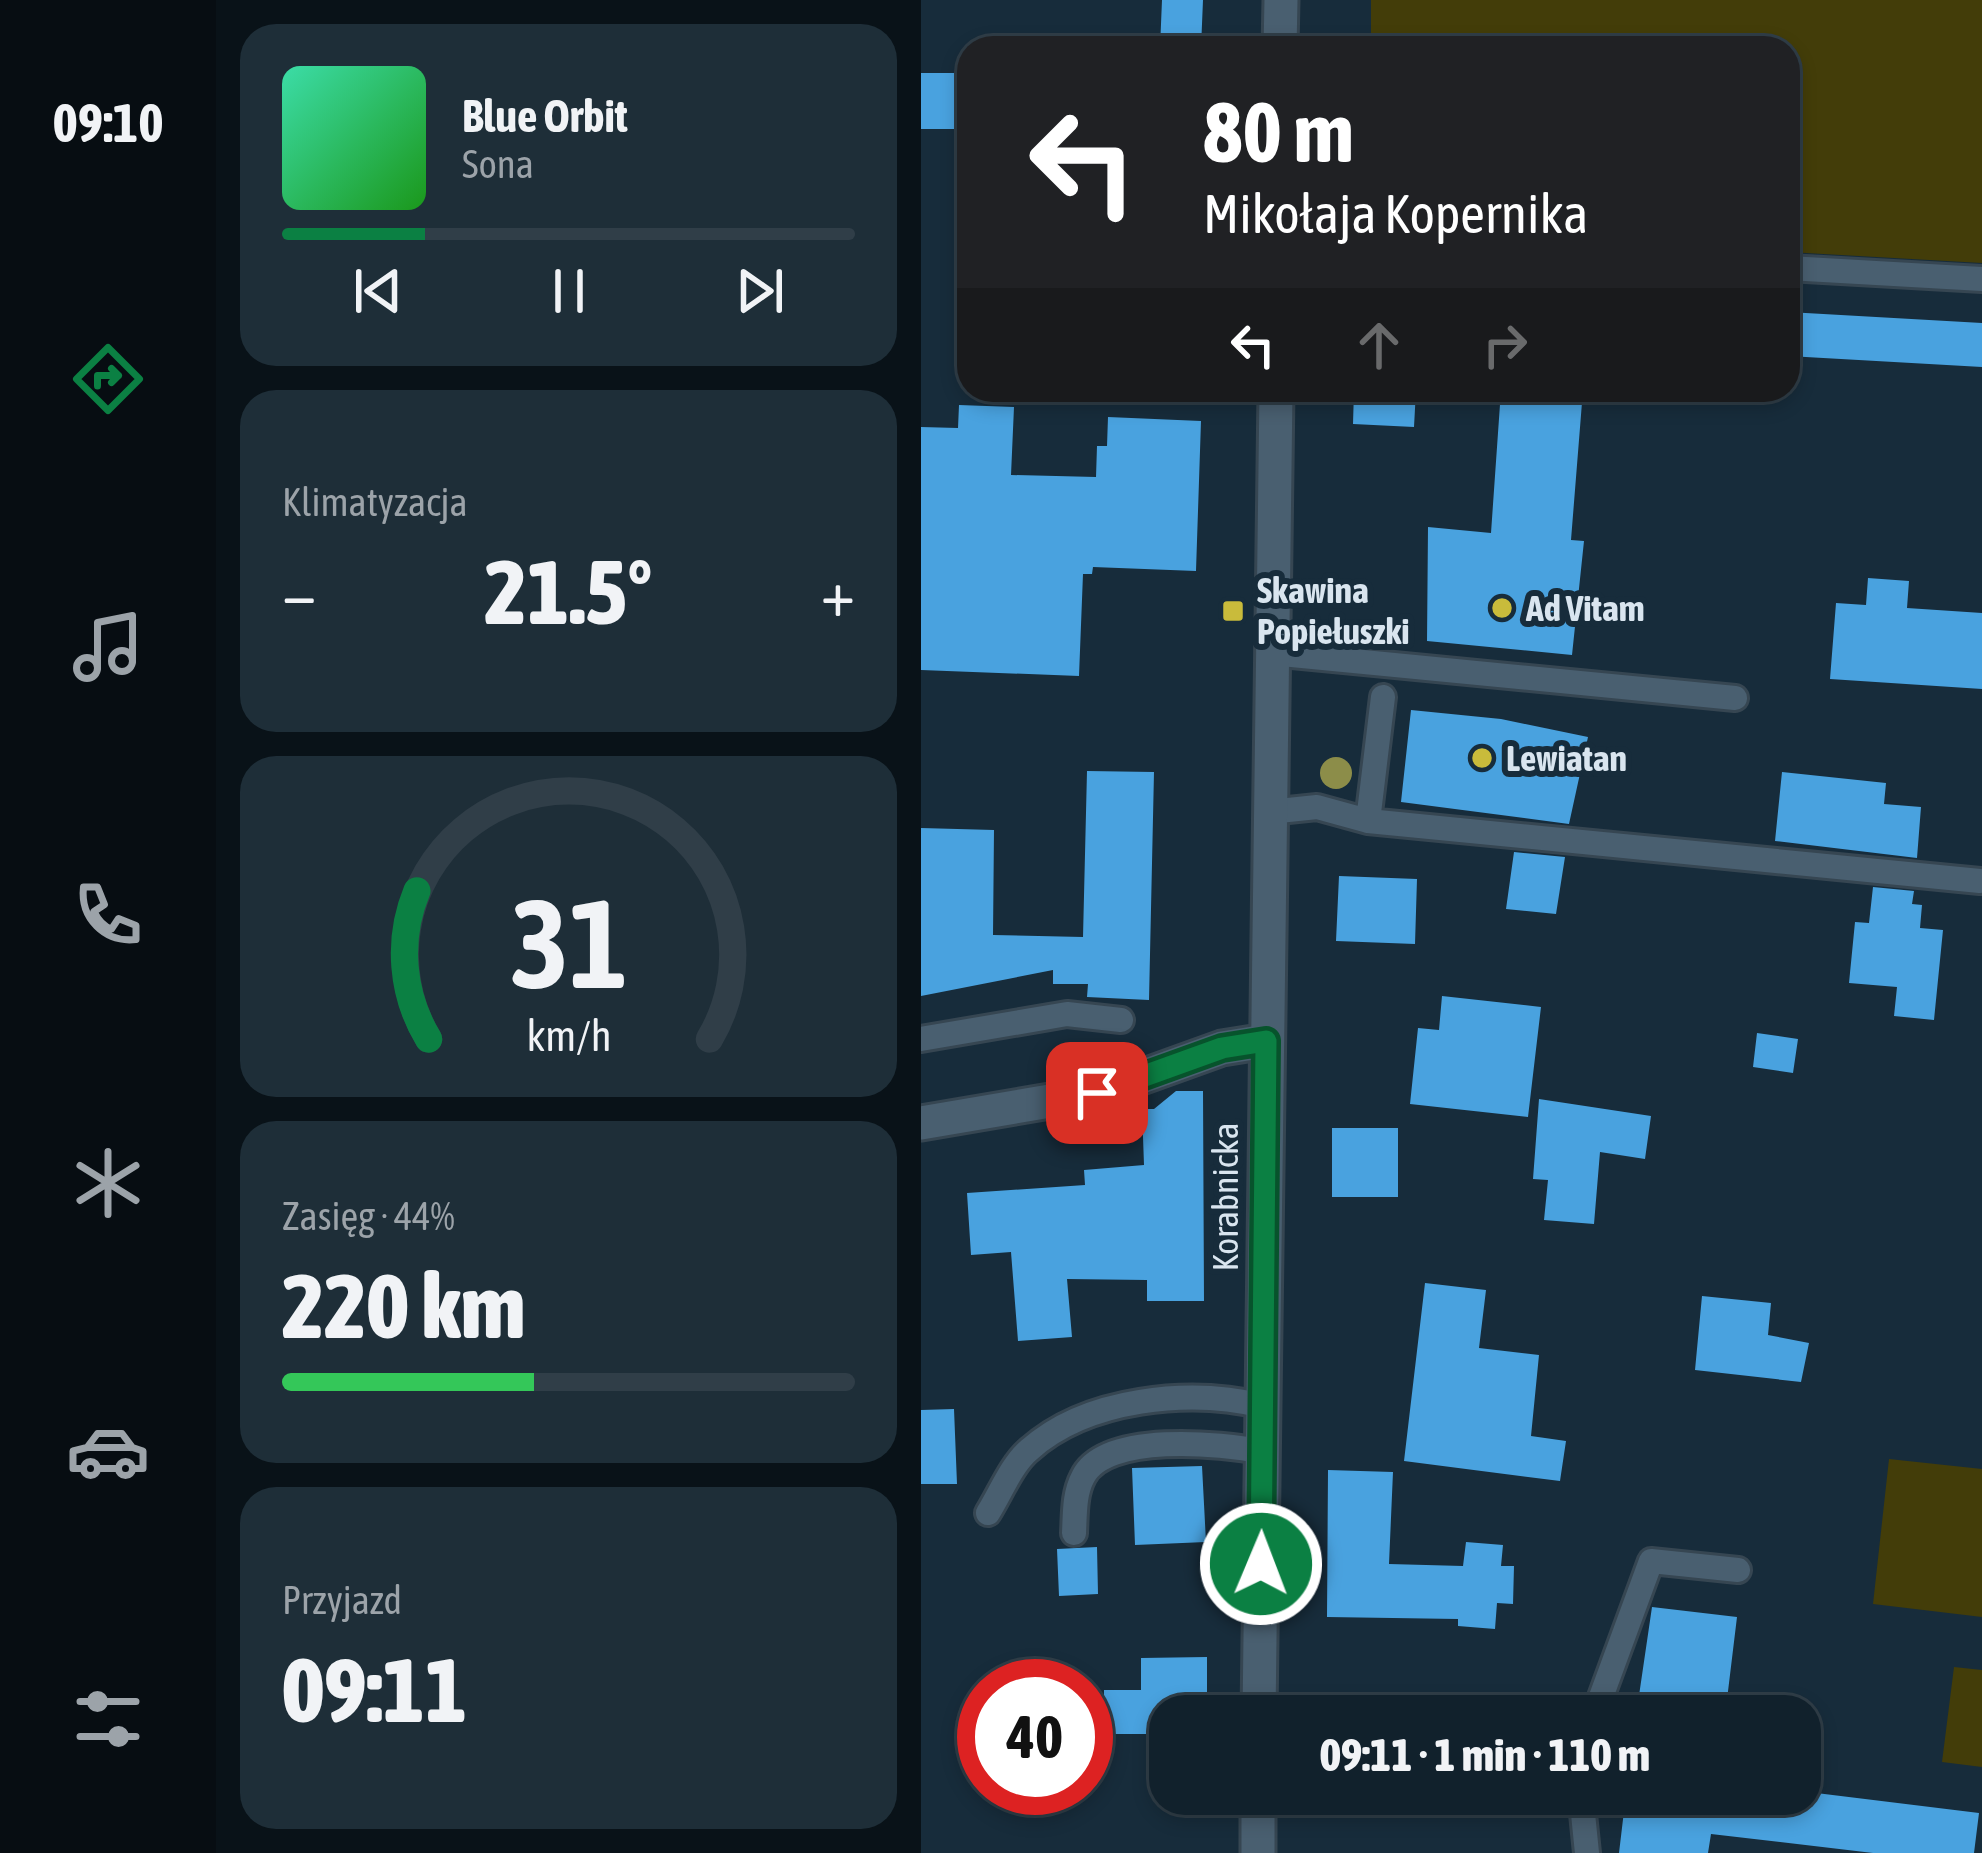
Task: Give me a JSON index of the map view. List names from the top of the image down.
{
  "streets": {
    "street": ["Korabnicka"]
  },
  "places": {
    "other": ["Ad Vitam", "Lewiatan"],
    "transit": ["Skawina Popiełuszki"]
  },
  "page": {
    "tabs": "09:10",
    "turn": ["80 m", "Mikołaja Kopernika"],
    "song": ["Blue Orbit", "Sona"],
    "tile": [
      "Klimatyzacja",
      ["Zasięg · 44%", "220 km"],
      ["Przyjazd", "09:11"]
    ],
    "heat": ["−", "21.5°", "+"],
    "limit": "40",
    "trip": "09:11 · 1 min · 110 m",
    "gauge": ["31", "km/h"]
  }
}
